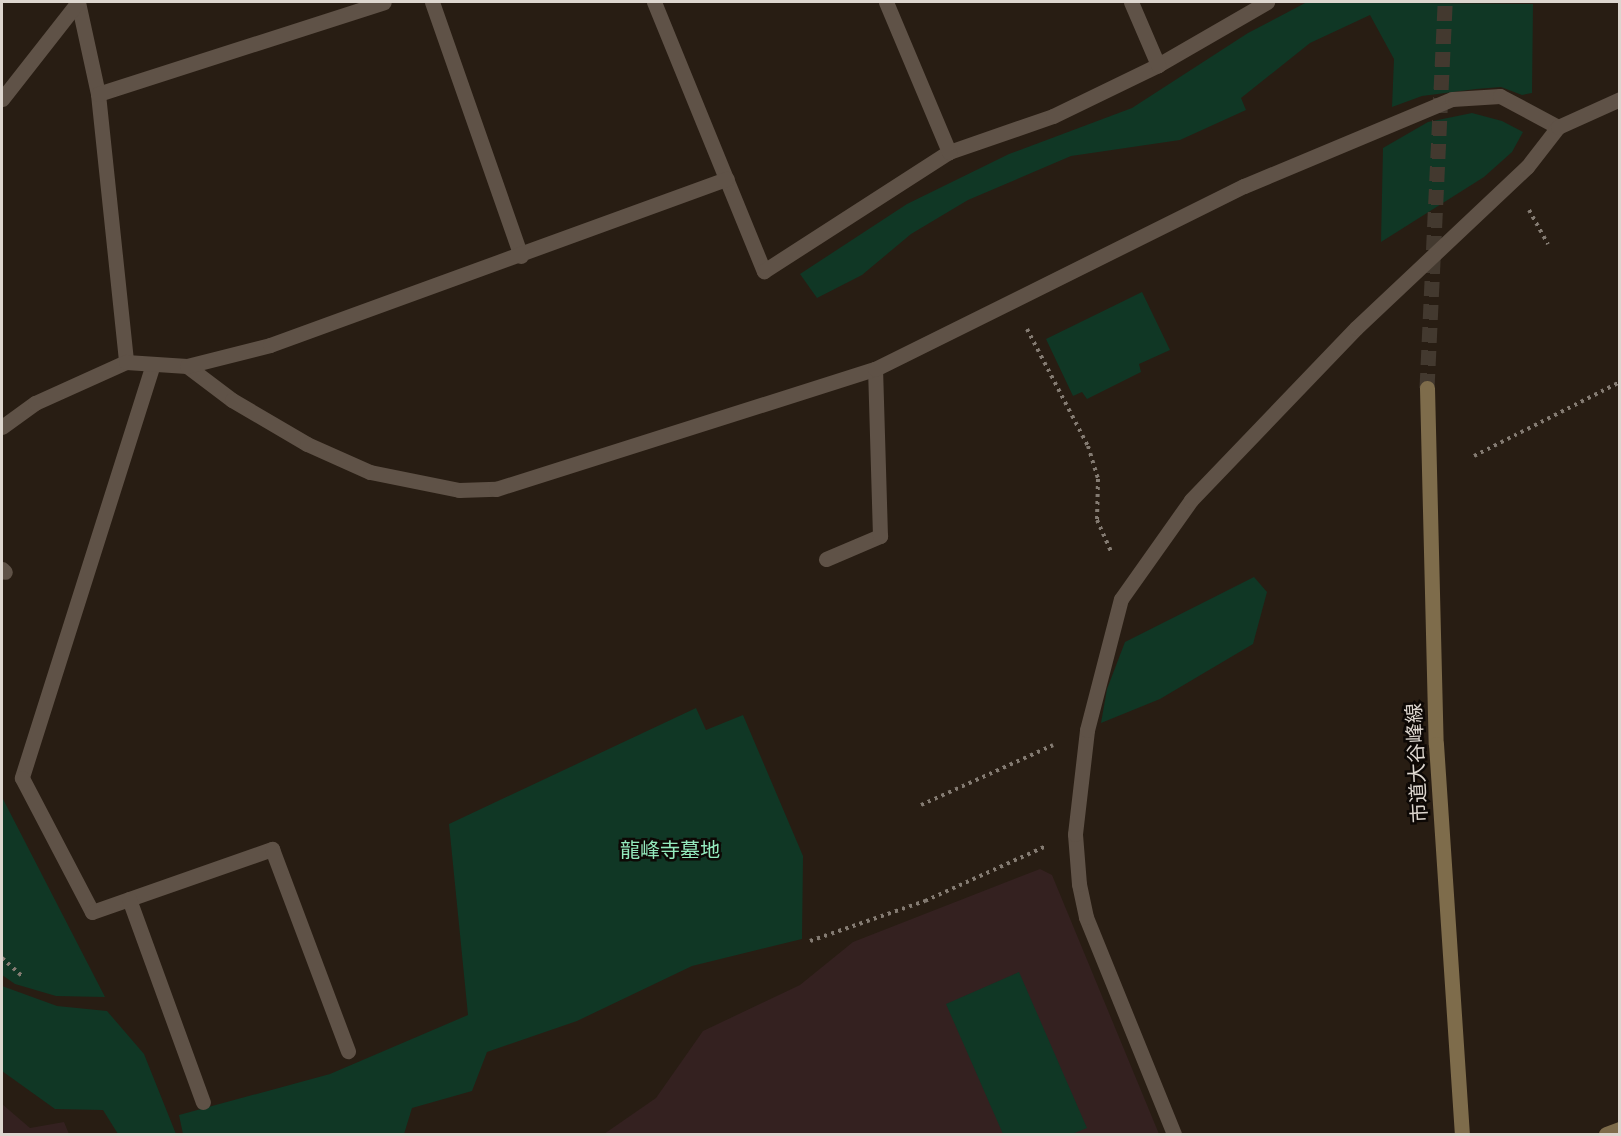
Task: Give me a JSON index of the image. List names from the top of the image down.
{
  "streets": {
    "street": ["市道大谷峰線"]
  },
  "parks": ["龍峰寺墓地"]
}
